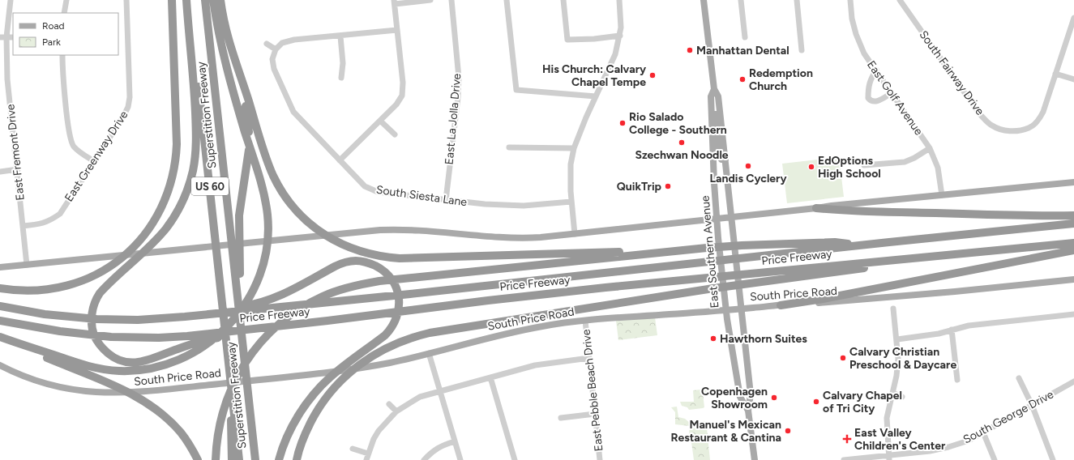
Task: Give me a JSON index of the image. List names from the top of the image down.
{
  "streets": {
    "highway": ["Superstition Freeway", "US 60", "Price Freeway"],
    "main road": ["East Southern Avenue", "South Price Road"],
    "street": [
      "South Fairway Drive",
      "East Golf Avenue",
      "East La Jolla Drive",
      "East Fremont Drive",
      "East Greenway Drive",
      "South Siesta Lane",
      "East Pebble Beach Drive",
      "South George Drive"
    ]
  },
  "crossings": [
    ["East La Jolla Drive", "South Siesta Lane"],
    ["East Fremont Drive", "East Greenway Drive"],
    ["East Southern Avenue", "South Price Road"],
    ["South Price Road", "East Pebble Beach Drive"]
  ],
  "places": {
    "other": [
      "Manhattan Dental",
      "His Church: Calvary Chapel Tempe",
      "Redemption Church",
      "Rio Salado College - Southern",
      "Szechwan Noodle",
      "Landis Cyclery",
      "EdOptions High School",
      "QuikTrip",
      "Hawthorn Suites",
      "Calvary Christian Preschool & Daycare",
      "Copenhagen Showroom",
      "Calvary Chapel of Tri City",
      "Manuel's Mexican Restaurant & Cantina"
    ],
    "health": ["East Valley Children's Center"]
  },
  "legend": ["Road", "Park"]
}
